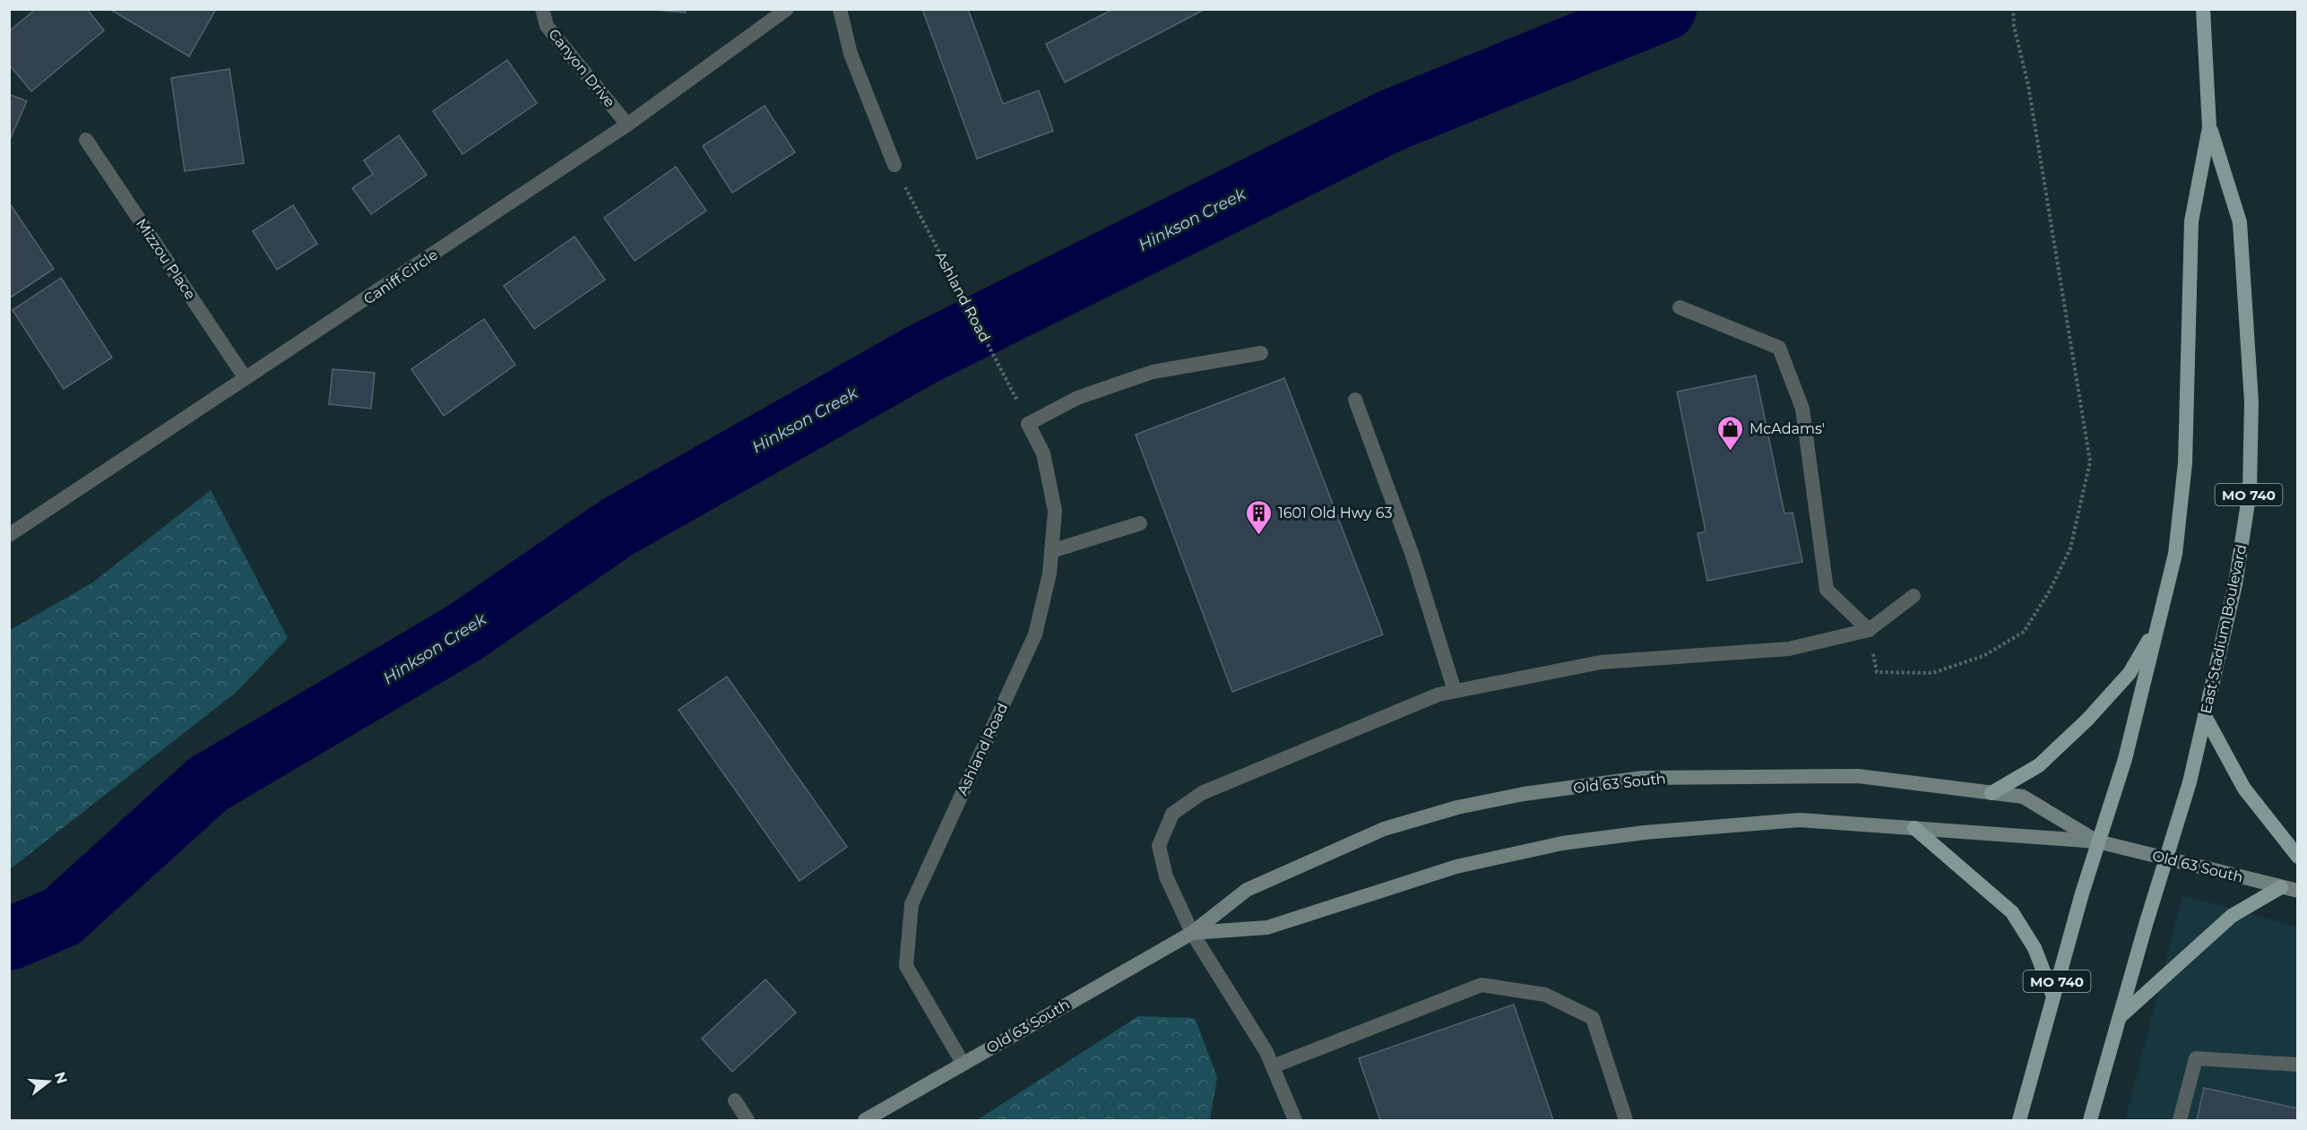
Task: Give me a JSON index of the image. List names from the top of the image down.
{
  "streets": {
    "main road": ["MO 740", "East Stadium Boulevard", "Old 63 South"],
    "street": [
      "Canyon Drive",
      "Mizzou Place",
      "Caniff Circle",
      "Ashland Road"
    ]
  },
  "crossings": [
    ["Canyon Drive", "Caniff Circle"],
    ["Mizzou Place", "Caniff Circle"],
    ["Ashland Road", "Old 63 South"],
    ["East Stadium Boulevard", "Old 63 South"]
  ],
  "water": ["Hinkson Creek"],
  "places": {
    "shop": ["McAdams'"],
    "building": ["1601 Old Hwy 63"]
  },
  "north": "right"
}
